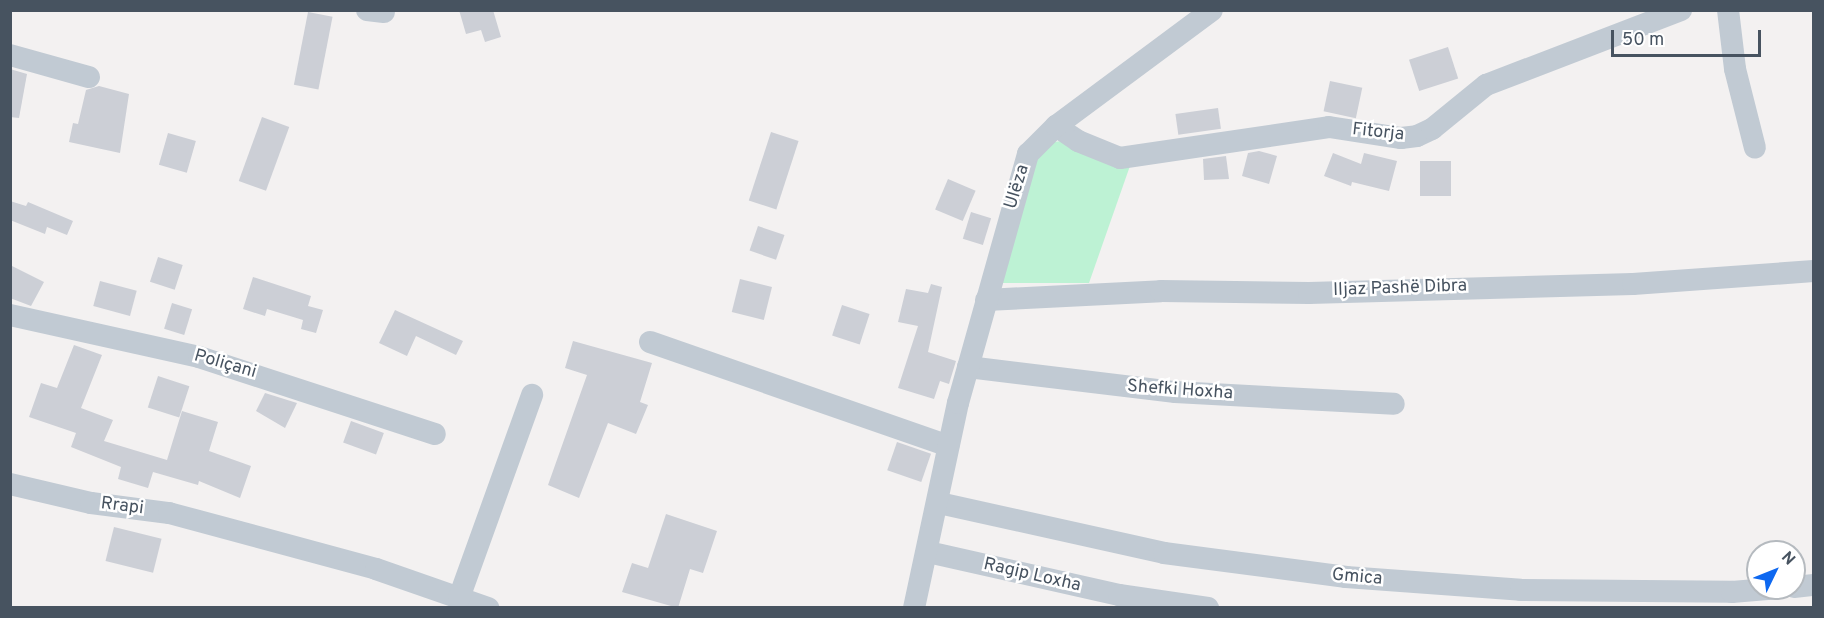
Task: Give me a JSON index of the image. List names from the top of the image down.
{
  "streets": {
    "street": [
      "Fitorja",
      "Ulëza",
      "Iljaz Pashë Dibra",
      "Poliçani",
      "Shefki Hoxha",
      "Rrapi",
      "Ragip Loxha",
      "Gmica"
    ]
  },
  "crossings": [
    ["Fitorja", "Ulëza"],
    ["Ulëza", "Iljaz Pashë Dibra"],
    ["Ulëza", "Shefki Hoxha"],
    ["Ulëza", "Ragip Loxha"],
    ["Ulëza", "Gmica"]
  ],
  "scale_bar": "50 m",
  "north": "top right"
}
